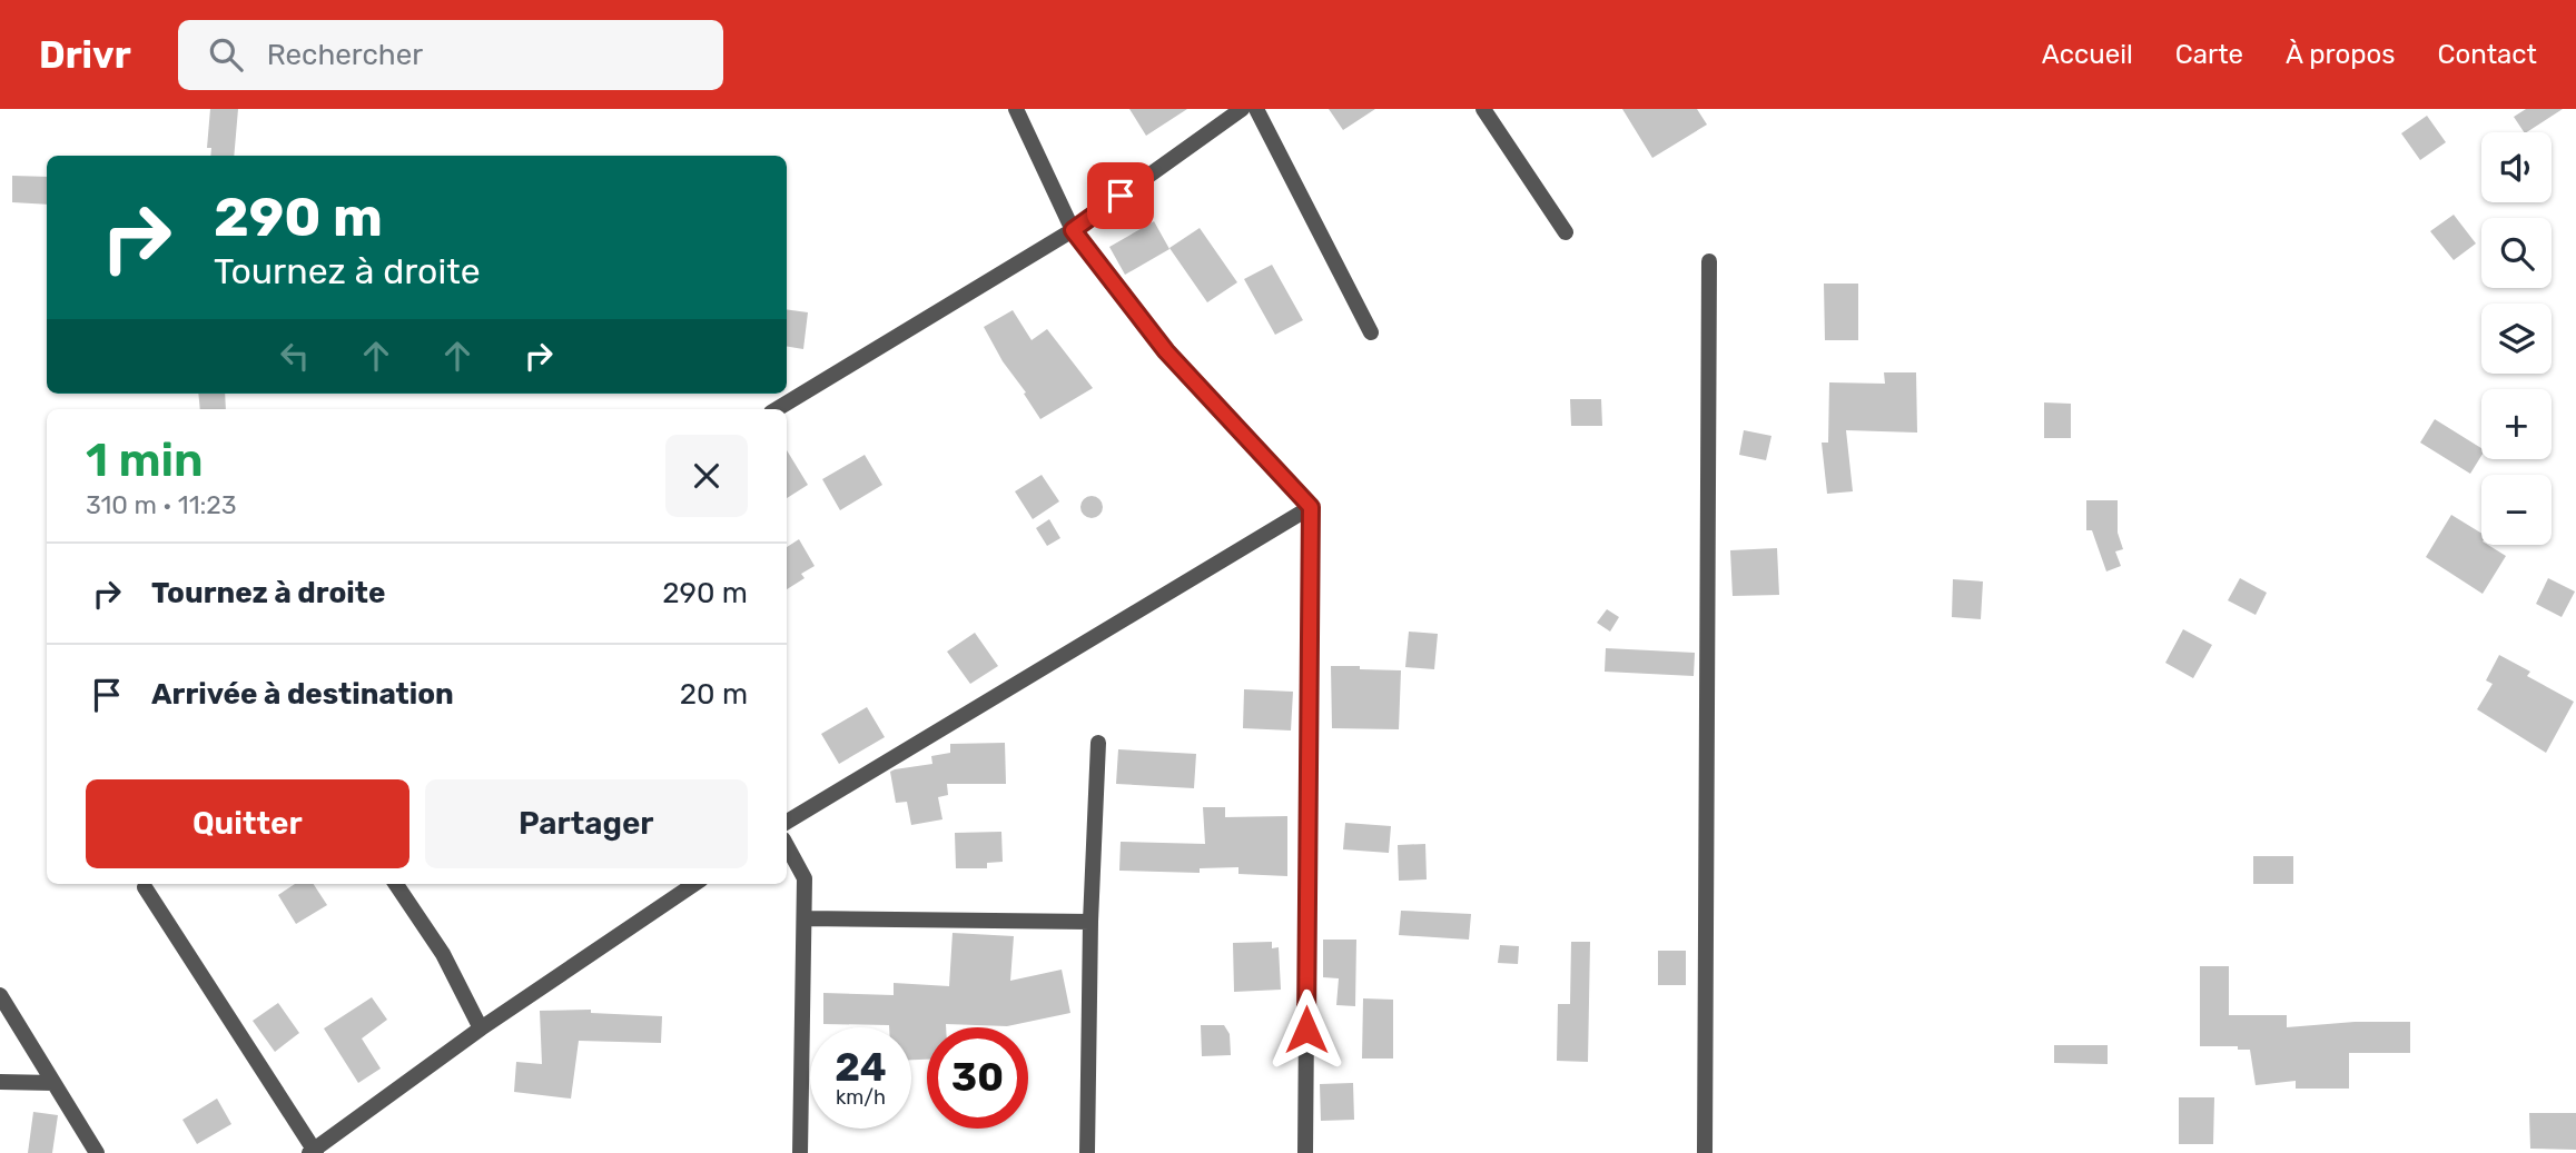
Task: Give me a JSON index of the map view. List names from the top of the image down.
{
  "page": {
    "header": "Drivr",
    "search": "Rechercher",
    "nav": [
      "Accueil",
      "Carte",
      "À propos",
      "Contact"
    ],
    "map_buttons": ["+", "−"],
    "turn": ["290 m", "Tournez à droite"],
    "heading": ["1 min", "310 m · 11:23"],
    "list": [
      {
        "name": "Tournez à droite",
        "value": "290 m"
      },
      {
        "name": "Arrivée à destination",
        "value": "20 m"
      }
    ],
    "buttons": ["Quitter", "Partager"],
    "speed": "24 km/h",
    "limit": "30"
  }
}
